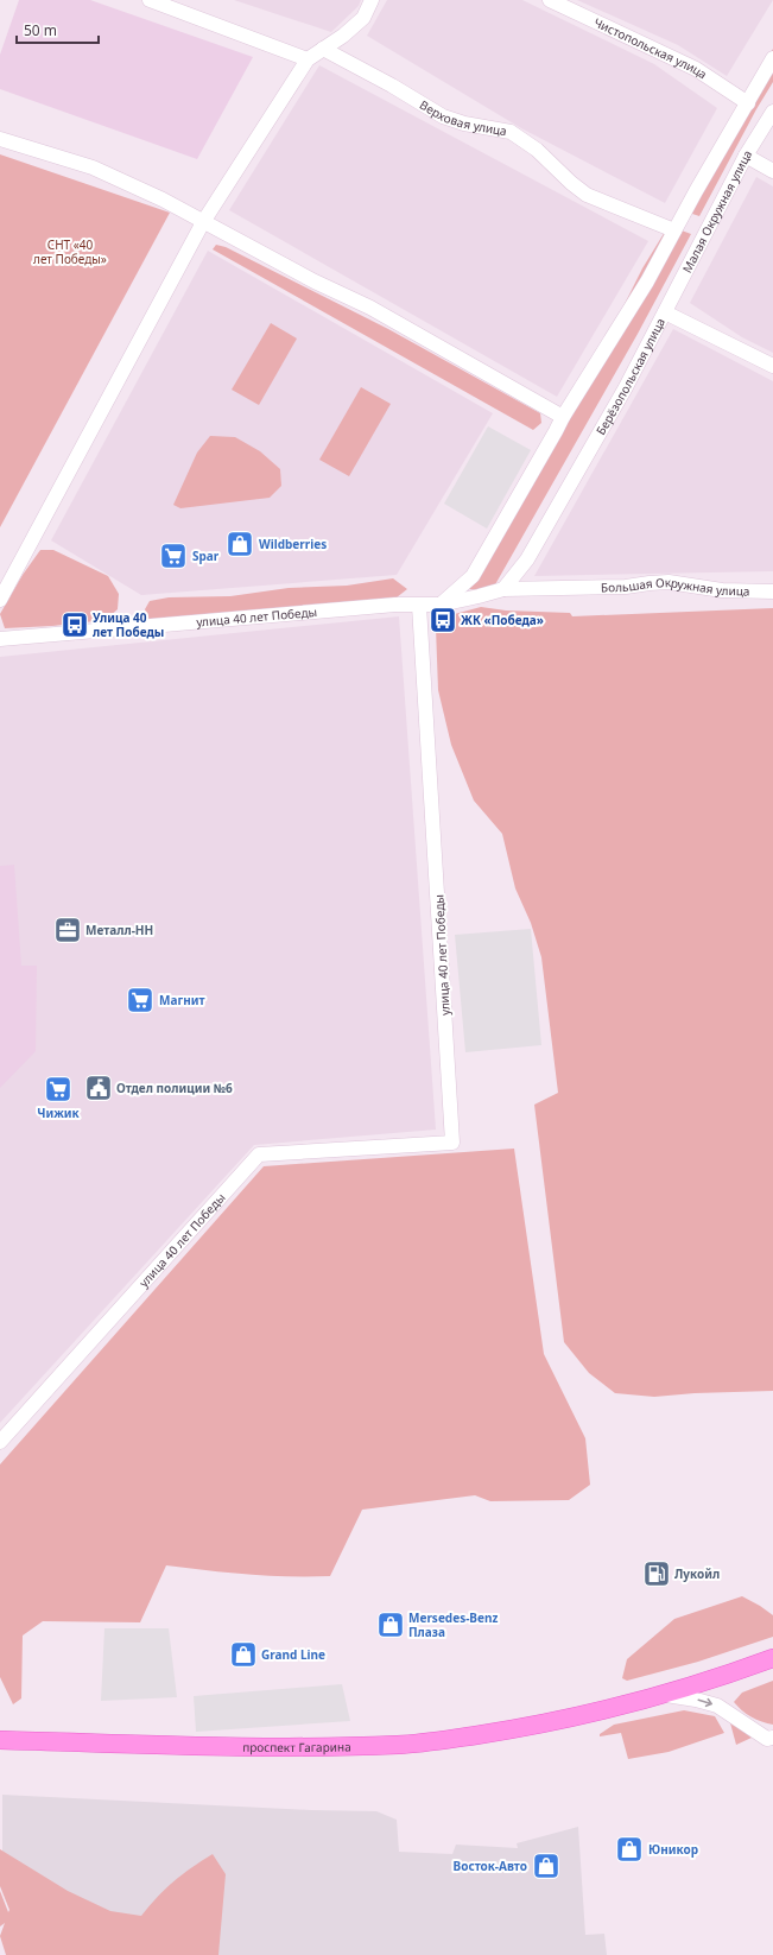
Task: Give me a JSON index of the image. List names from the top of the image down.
{
  "streets": {
    "main road": ["проспект Гагарина"],
    "street": [
      "Чистопольская улица",
      "Верховая улица",
      "Малая Окружная улица",
      "Берёзопольская улица",
      "Большая Окружная улица",
      "улица 40 лет Победы"
    ]
  },
  "crossings": [
    ["Малая Окружная улица", "Берёзопольская улица"],
    ["Берёзопольская улица", "Большая Окружная улица"],
    ["Большая Окружная улица", "улица 40 лет Победы"]
  ],
  "parks": ["СНТ «40 лет Победы»"],
  "places": {
    "shop": [
      "Wildberries",
      "Mersedes-Benz Плаза",
      "Grand Line",
      "Юникор",
      "Восток-Авто"
    ],
    "supermarket": ["Spar", "Магнит", "Чижик"],
    "bus stop": ["ЖК «Победа»", "Улица 40 лет Победы"],
    "office": ["Металл-НН"],
    "public building": ["Отдел полиции №6"],
    "fuel station": ["Лукойл"]
  },
  "scale_bar": "50 m"
}
